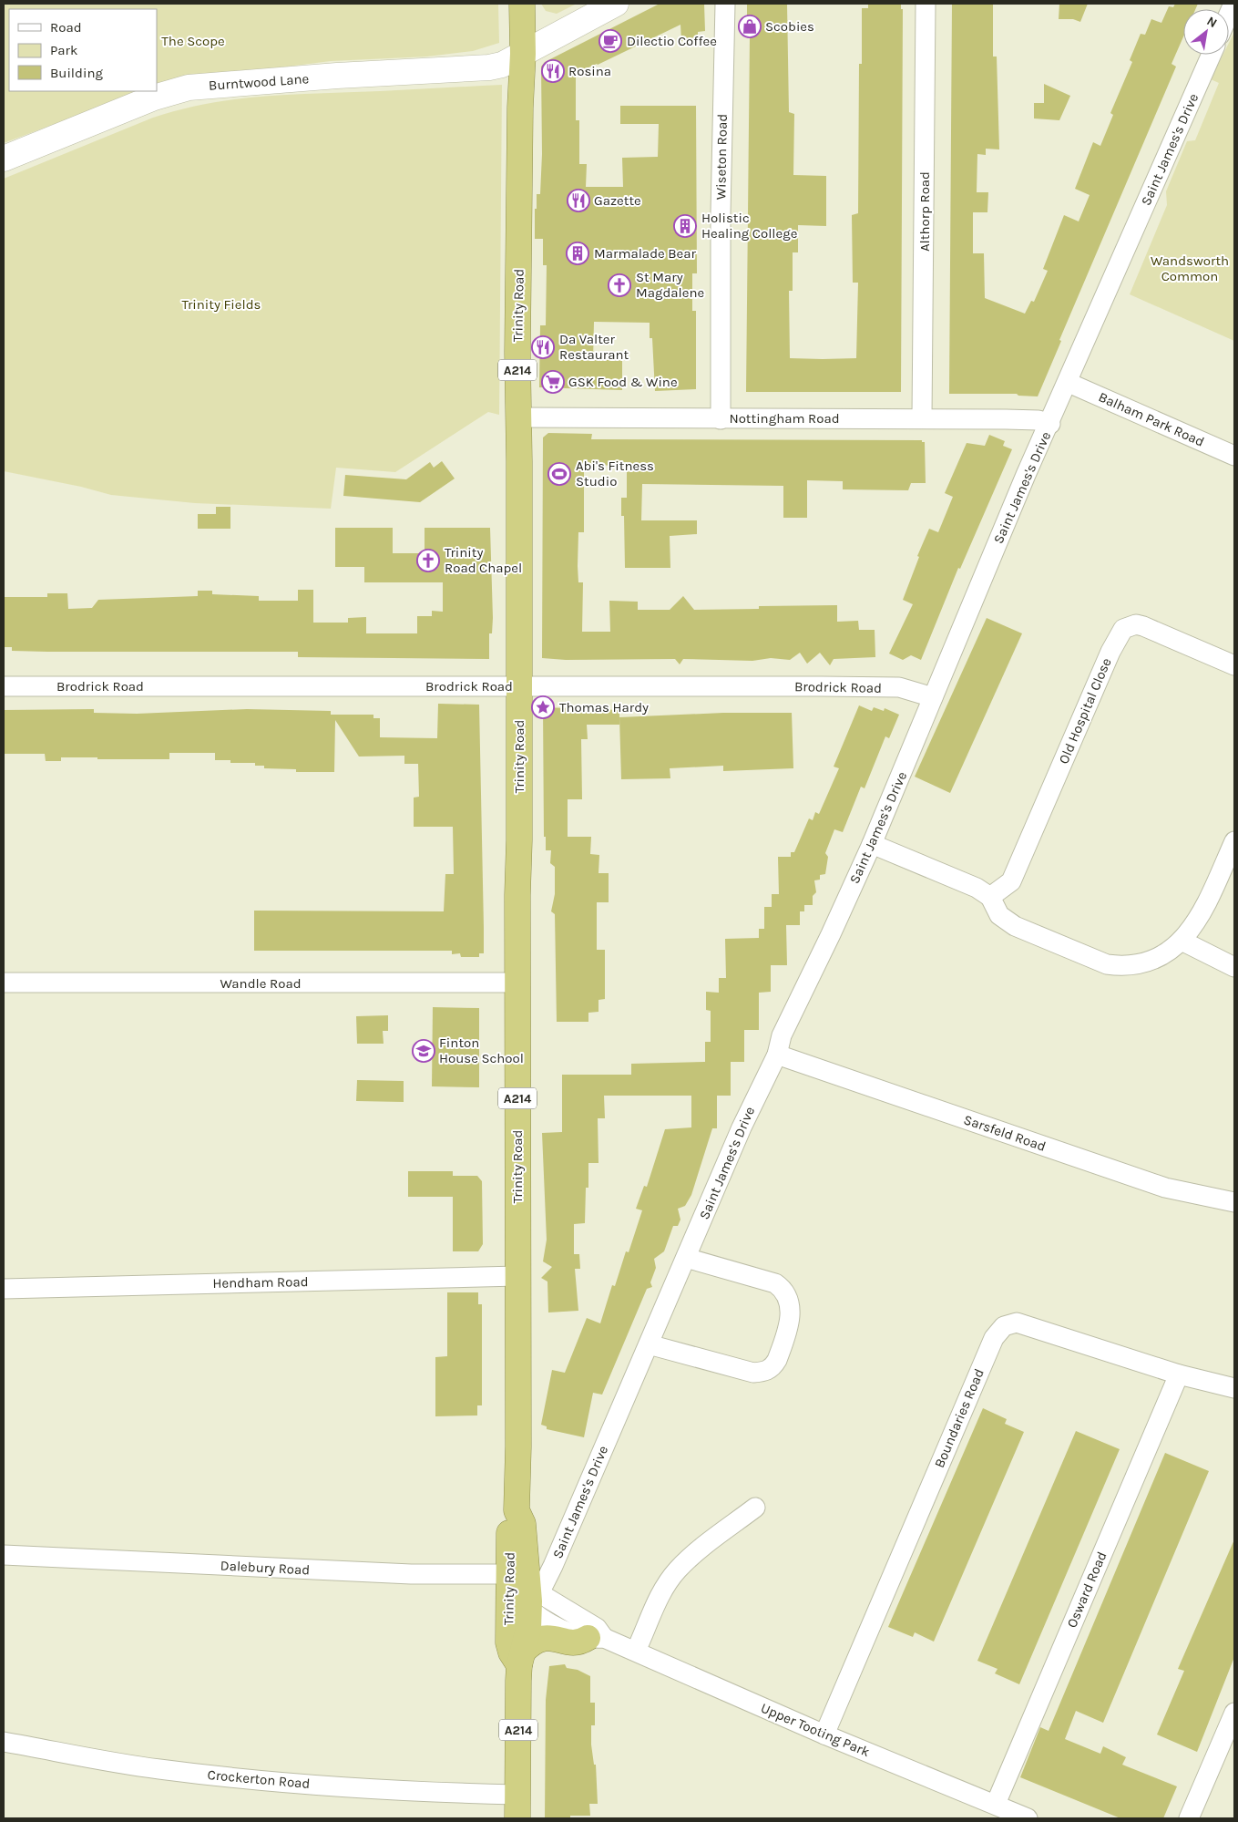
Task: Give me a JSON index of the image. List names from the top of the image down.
{
  "streets": {
    "highway": ["Trinity Road", "A214"],
    "main road": ["Burntwood Lane"],
    "street": [
      "Saint James's Drive",
      "Wiseton Road",
      "Althorp Road",
      "Nottingham Road",
      "Balham Park Road",
      "Brodrick Road",
      "Old Hospital Close",
      "Wandle Road",
      "Sarsfeld Road",
      "Hendham Road",
      "Boundaries Road",
      "Dalebury Road",
      "Osward Road",
      "Upper Tooting Park",
      "Crockerton Road"
    ]
  },
  "crossings": [
    ["Burntwood Lane", "Trinity Road"],
    ["Saint James's Drive", "Trinity Road"],
    ["Saint James's Drive", "Nottingham Road"],
    ["Saint James's Drive", "Balham Park Road"],
    ["Saint James's Drive", "Brodrick Road"],
    ["Saint James's Drive", "Sarsfeld Road"],
    ["Saint James's Drive", "Dalebury Road"],
    ["Saint James's Drive", "Upper Tooting Park"],
    ["Wiseton Road", "Nottingham Road"],
    ["Althorp Road", "Nottingham Road"],
    ["Trinity Road", "Nottingham Road"],
    ["Trinity Road", "Brodrick Road"],
    ["Trinity Road", "Wandle Road"],
    ["Trinity Road", "Hendham Road"],
    ["Trinity Road", "Dalebury Road"],
    ["Trinity Road", "Upper Tooting Park"],
    ["Trinity Road", "Crockerton Road"],
    ["Boundaries Road", "Osward Road"],
    ["Boundaries Road", "Upper Tooting Park"],
    ["Dalebury Road", "Upper Tooting Park"],
    ["Osward Road", "Upper Tooting Park"]
  ],
  "parks": ["The Scope", "Wandsworth Common", "Trinity Fields"],
  "places": {
    "shop": ["Scobies"],
    "cafe": ["Dilectio Coffee"],
    "restaurant": ["Rosina", "Gazette", "Da Valter Restaurant"],
    "building": ["Holistic Healing College", "Marmalade Bear"],
    "church": ["St Mary Magdalene", "Trinity Road Chapel"],
    "supermarket": ["GSK Food & Wine"],
    "sports": ["Abi's Fitness Studio"],
    "place": ["Thomas Hardy"],
    "school or university": ["Finton House School"]
  },
  "legend": ["Road", "Park", "Building"],
  "north": "top right"
}
